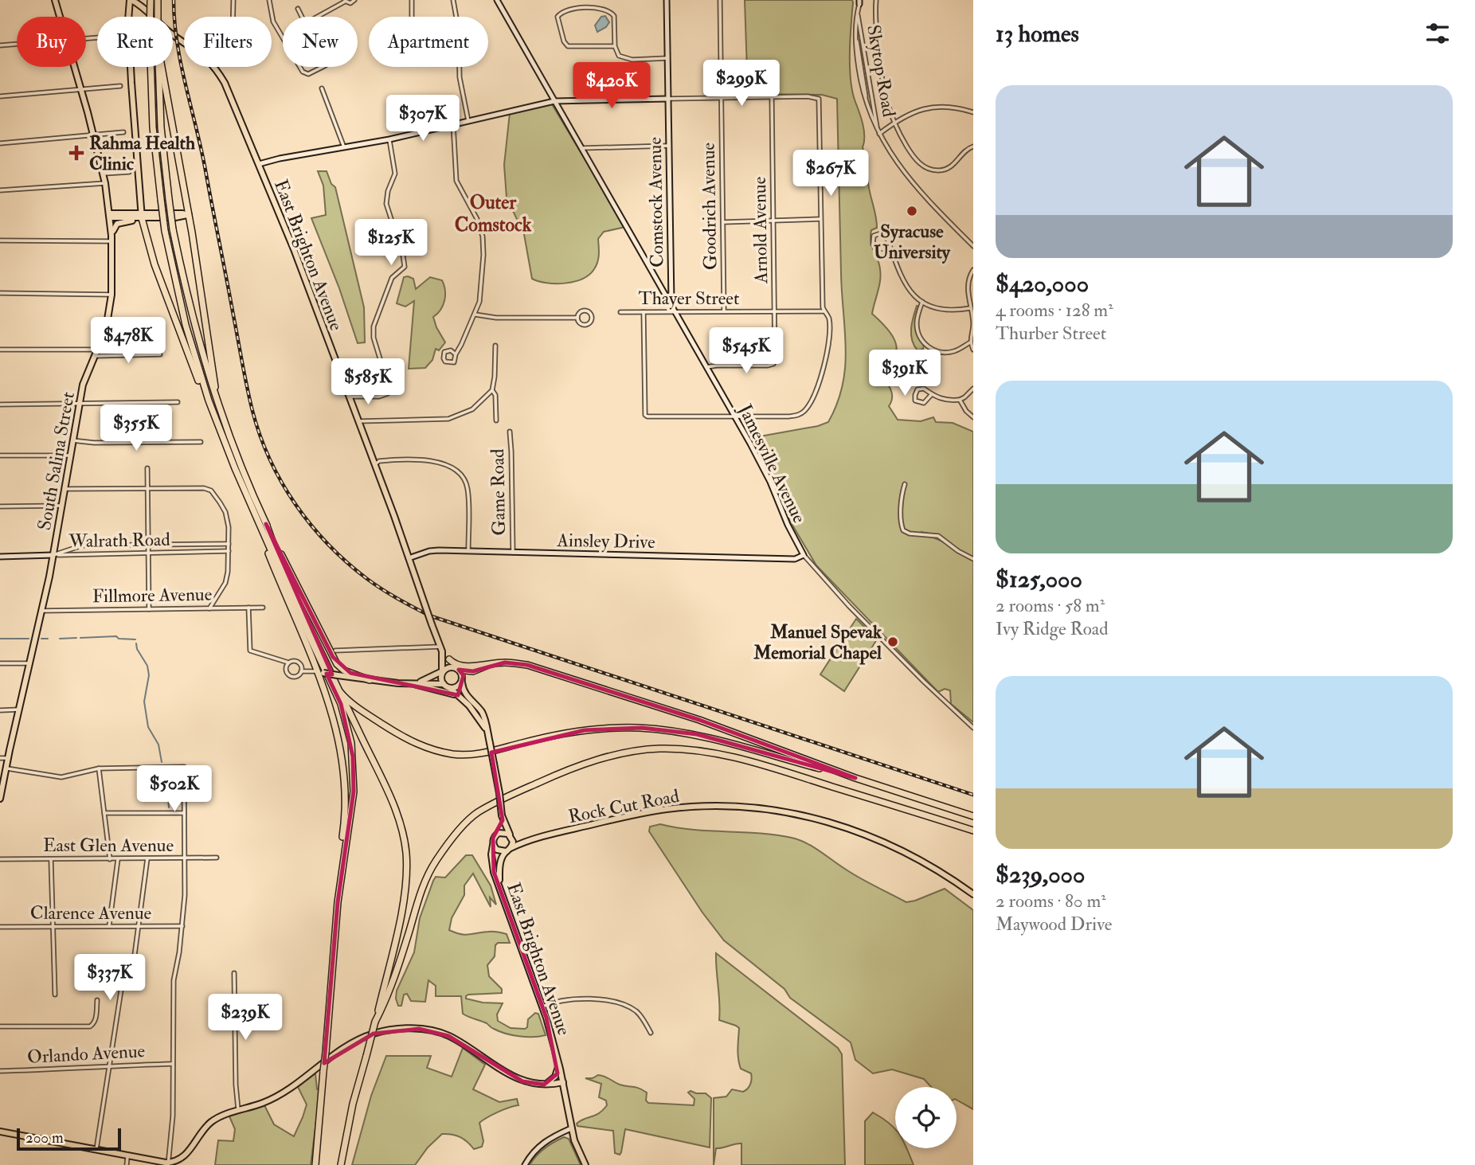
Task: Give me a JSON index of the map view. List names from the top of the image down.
{
  "streets": {
    "main road": ["East Brighton Avenue", "South Salina Street", "Rock Cut Road"],
    "street": [
      "Skytop Road",
      "Comstock Avenue",
      "Goodrich Avenue",
      "Arnold Avenue",
      "Thayer Street",
      "Jamesville Avenue",
      "Game Road",
      "Walrath Road",
      "Ainsley Drive",
      "Fillmore Avenue",
      "East Glen Avenue",
      "Clarence Avenue",
      "Orlando Avenue"
    ]
  },
  "crossings": [
    ["Comstock Avenue", "Jamesville Avenue"],
    ["Goodrich Avenue", "Thayer Street"],
    ["Arnold Avenue", "Thayer Street"],
    ["Arnold Avenue", "Jamesville Avenue"],
    ["East Brighton Avenue", "Ainsley Drive"],
    ["East Brighton Avenue", "Rock Cut Road"],
    ["Thayer Street", "Jamesville Avenue"],
    ["South Salina Street", "Walrath Road"],
    ["South Salina Street", "Fillmore Avenue"],
    ["Jamesville Avenue", "Ainsley Drive"],
    ["Game Road", "Ainsley Drive"]
  ],
  "districts": ["Outer Comstock"],
  "places": {
    "health": ["Rahma Health Clinic"],
    "other": ["Syracuse University", "Manuel Spevak Memorial Chapel"]
  },
  "scale_bar": "200 m",
  "page": {
    "heading": "13 homes",
    "chip": [
      "Buy",
      "Rent",
      "Filters",
      "New",
      "Apartment"
    ],
    "price": [
      "$299K",
      "$420K",
      "$307K",
      "$267K",
      "$125K",
      "$478K",
      "$545K",
      "$391K",
      "$585K",
      "$355K",
      "$502K",
      "$337K",
      "$239K"
    ],
    "list": [
      {
        "name": "$420,000",
        "note": "4 rooms · 128 m² · Thurber Street"
      },
      {
        "name": "$125,000",
        "note": "2 rooms · 58 m² · Ivy Ridge Road"
      },
      {
        "name": "$239,000",
        "note": "2 rooms · 80 m² · Maywood Drive"
      }
    ],
    "scale": "200 m"
  }
}
